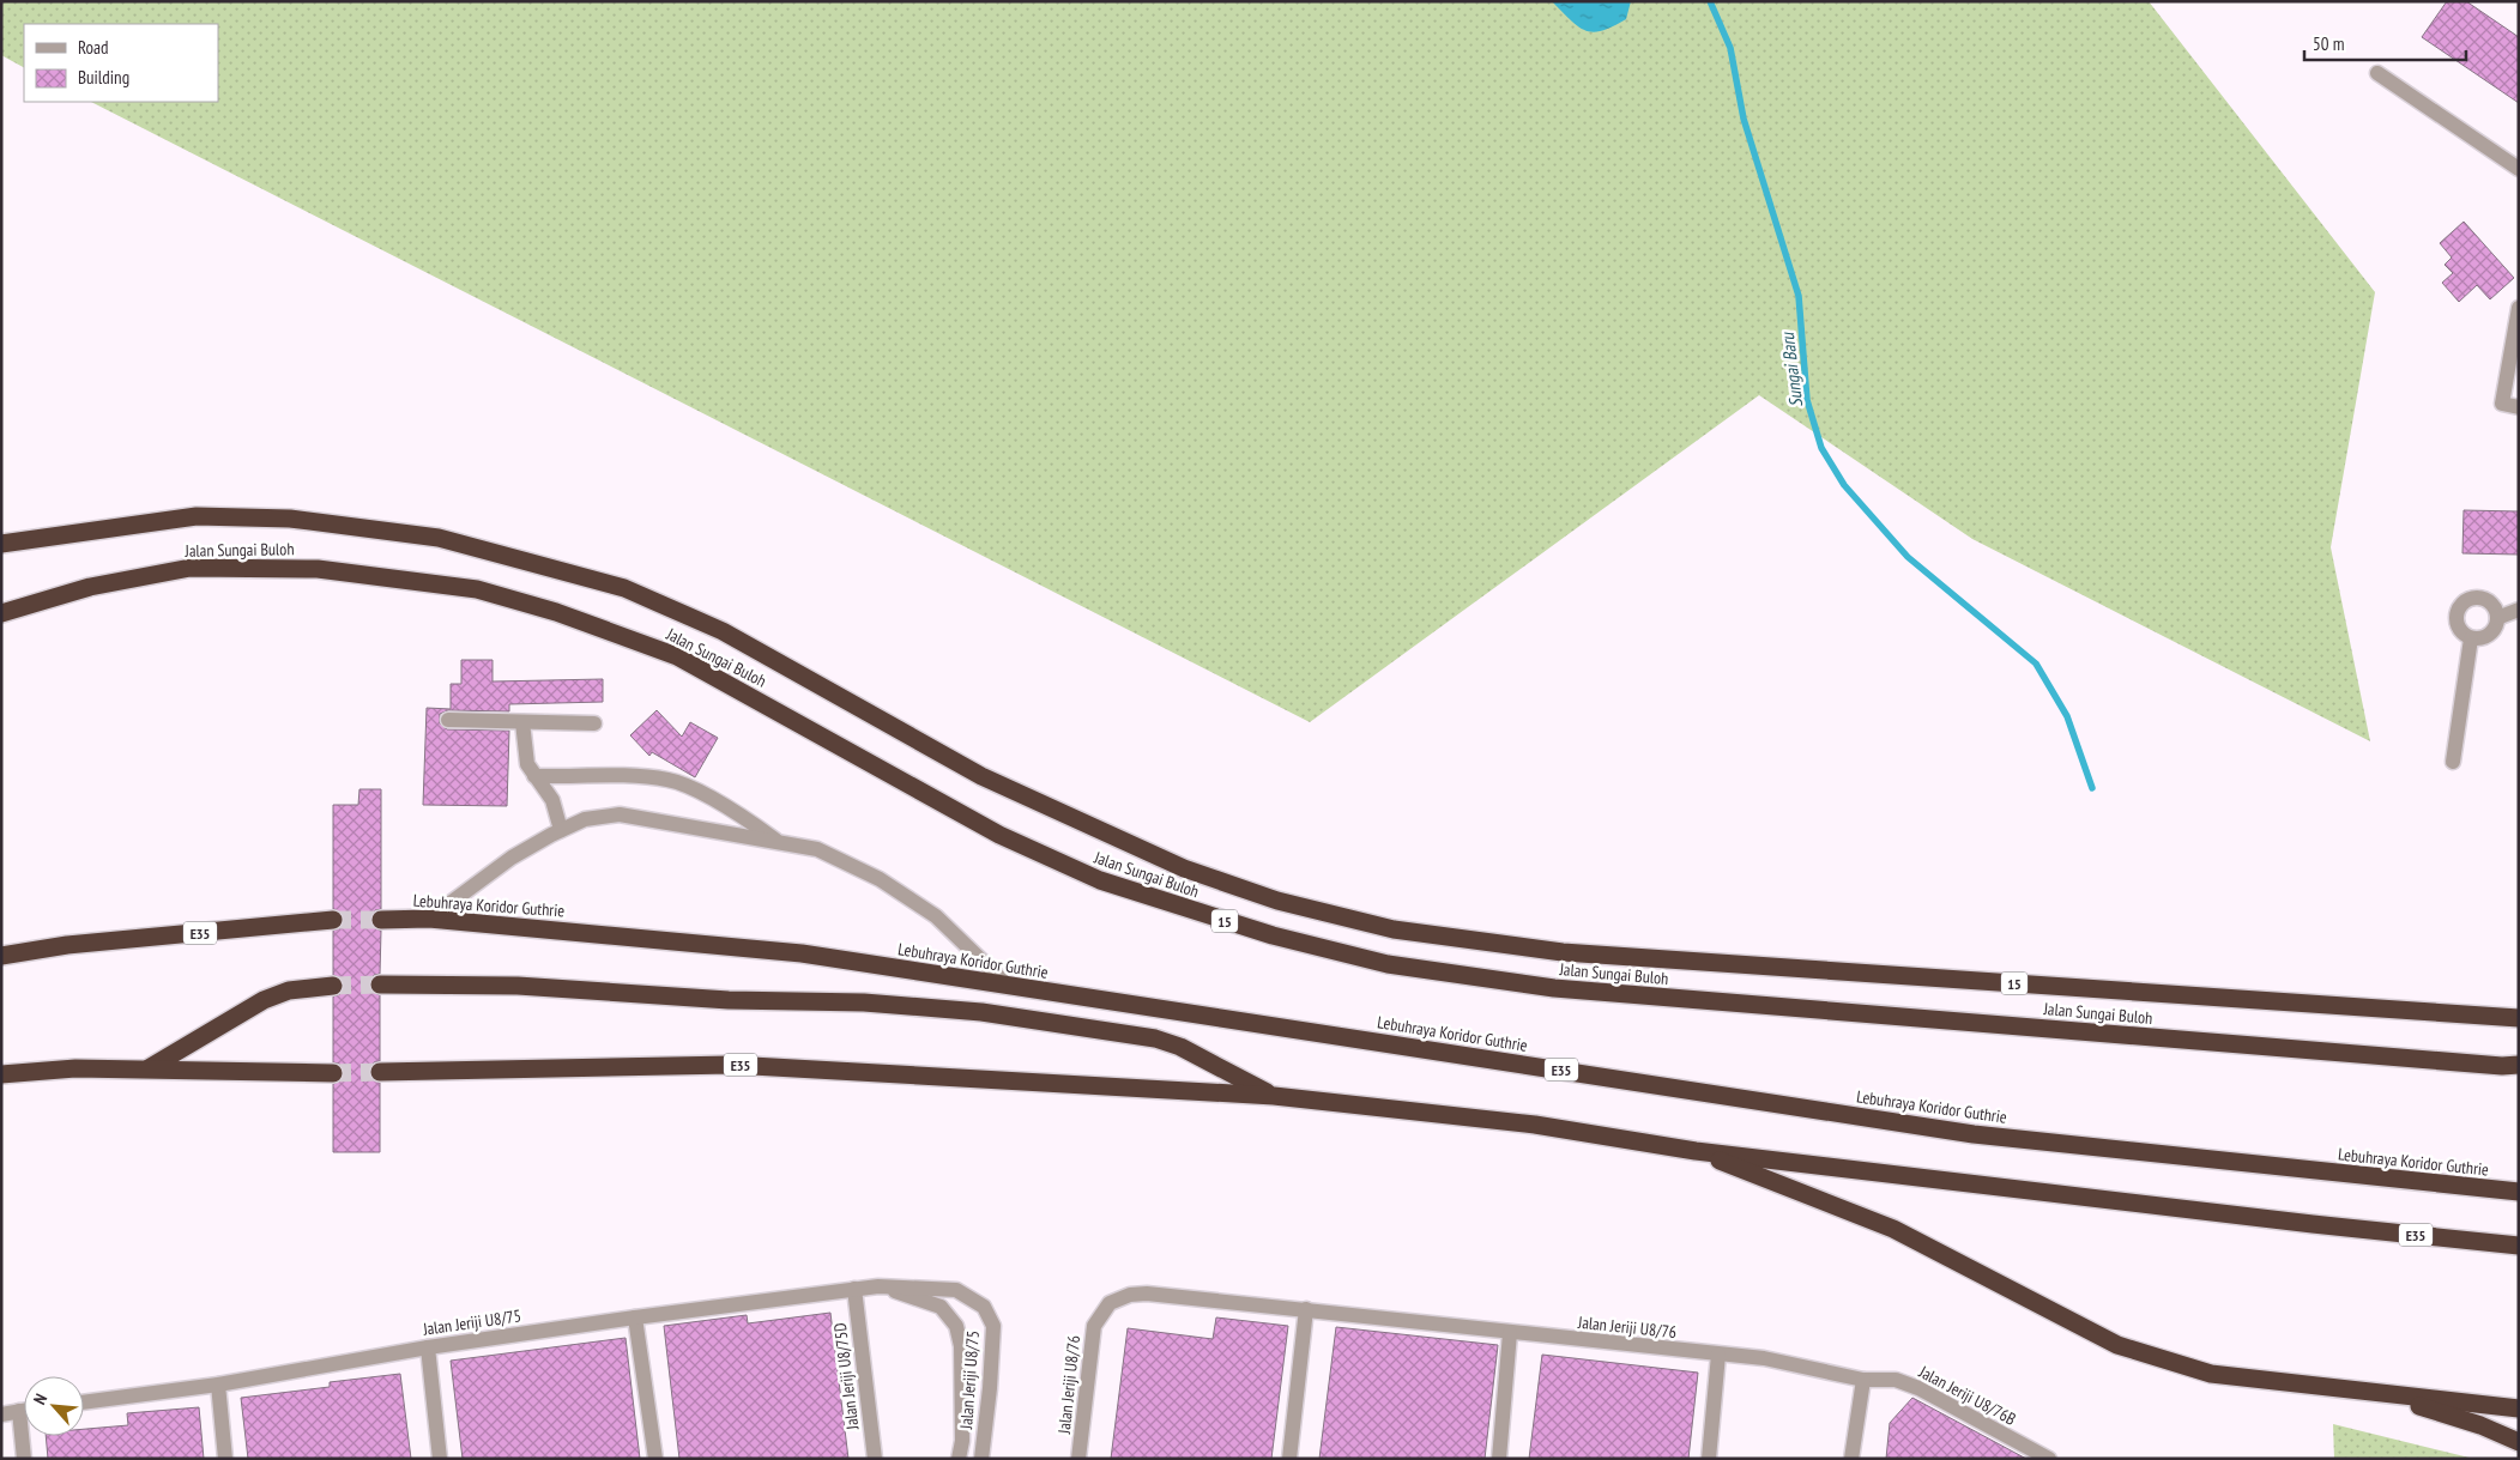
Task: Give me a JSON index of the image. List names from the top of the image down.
{
  "streets": {
    "highway": [
      "Jalan Sungai Buloh",
      "Lebuhraya Koridor Guthrie",
      "15",
      "E35"
    ],
    "street": [
      "Jalan Jeriji U8/75",
      "Jalan Jeriji U8/76",
      "Jalan Jeriji U8/75D",
      "Jalan Jeriji U8/76B"
    ]
  },
  "crossings": [
    ["Jalan Jeriji U8/75", "Jalan Jeriji U8/75D"],
    ["Jalan Jeriji U8/76", "Jalan Jeriji U8/76B"]
  ],
  "water": ["Sungai Baru"],
  "legend": ["Road", "Building"],
  "scale_bar": "50 m",
  "north": "top left"
}
